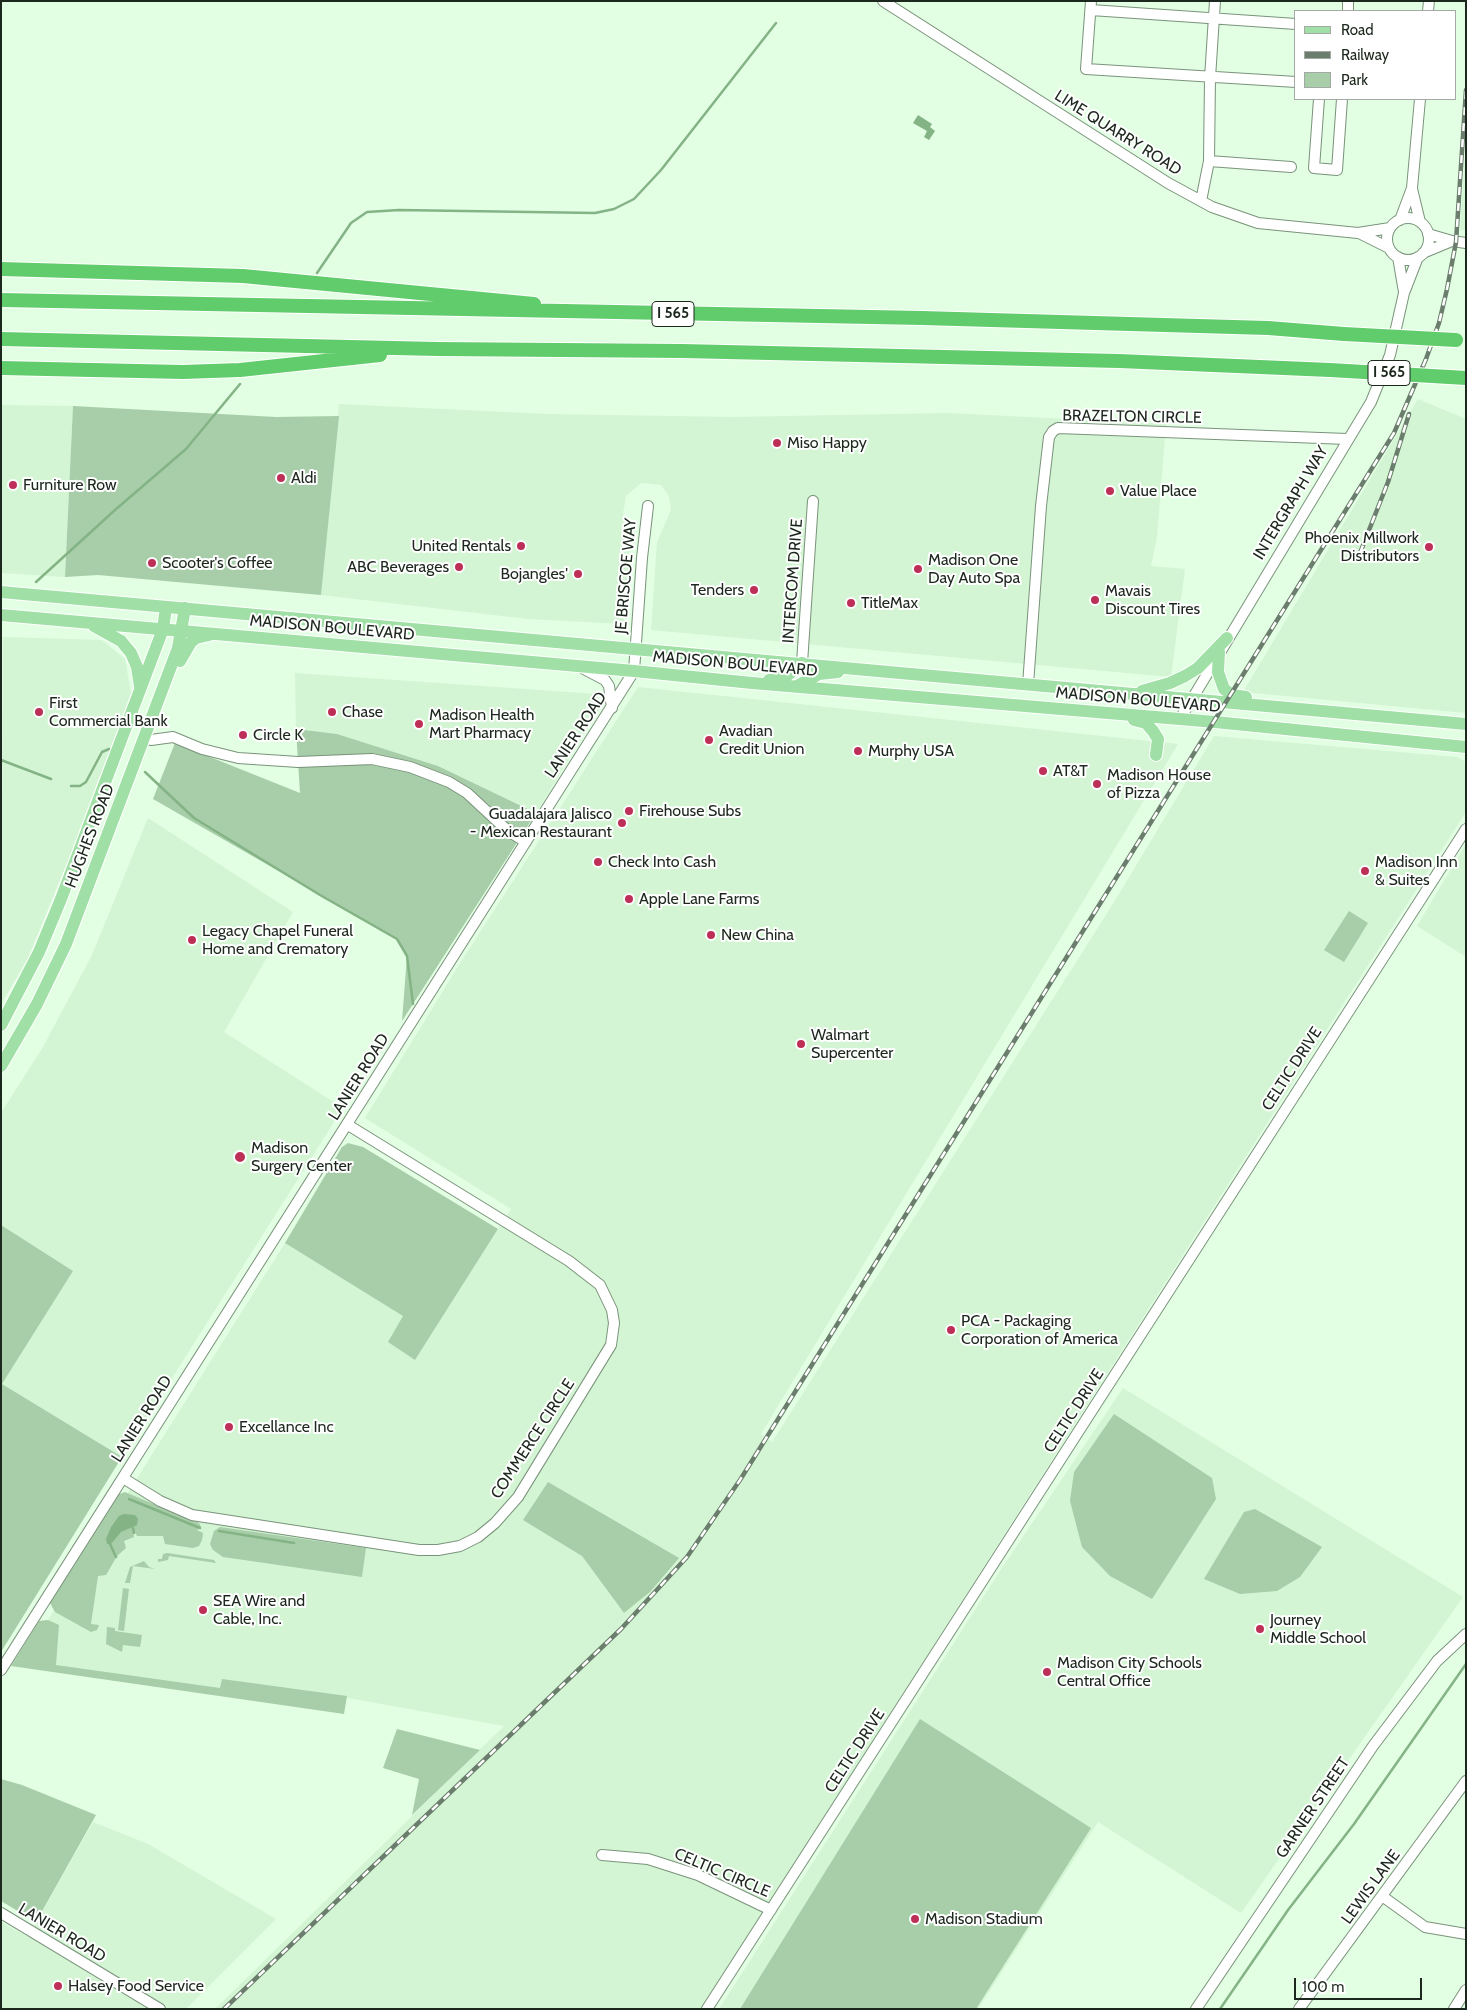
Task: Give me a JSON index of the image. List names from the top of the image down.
{
  "streets": {
    "highway": ["I 565"],
    "main road": ["MADISON BOULEVARD", "HUGHES ROAD"],
    "street": [
      "LIME QUARRY ROAD",
      "BRAZELTON CIRCLE",
      "INTERGRAPH WAY",
      "JE BRISCOE WAY",
      "INTERCOM DRIVE",
      "LANIER ROAD",
      "CELTIC DRIVE",
      "COMMERCE CIRCLE",
      "GARNER STREET",
      "CELTIC CIRCLE",
      "LEWIS LANE"
    ]
  },
  "crossings": [
    ["LIME QUARRY ROAD", "INTERGRAPH WAY"],
    ["BRAZELTON CIRCLE", "INTERGRAPH WAY"],
    ["BRAZELTON CIRCLE", "MADISON BOULEVARD"],
    ["INTERGRAPH WAY", "MADISON BOULEVARD"],
    ["JE BRISCOE WAY", "MADISON BOULEVARD"],
    ["JE BRISCOE WAY", "LANIER ROAD"],
    ["INTERCOM DRIVE", "MADISON BOULEVARD"],
    ["MADISON BOULEVARD", "LANIER ROAD"],
    ["MADISON BOULEVARD", "HUGHES ROAD"],
    ["LANIER ROAD", "COMMERCE CIRCLE"],
    ["CELTIC DRIVE", "CELTIC CIRCLE"]
  ],
  "places": [
    "Miso Happy",
    "Aldi",
    "Furniture Row",
    "Value Place",
    "United Rentals",
    "Phoenix Millwork Distributors",
    "Scooter's Coffee",
    "ABC Beverages",
    "Madison One Day Auto Spa",
    "Bojangles'",
    "Tenders",
    "Mavais Discount Tires",
    "TitleMax",
    "First Commercial Bank",
    "Chase",
    "Madison Health Mart Pharmacy",
    "Circle K",
    "Avadian Credit Union",
    "Murphy USA",
    "AT&T",
    "Madison House of Pizza",
    "Firehouse Subs",
    "Guadalajara Jalisco - Mexican Restaurant",
    "Check Into Cash",
    "Madison Inn & Suites",
    "Apple Lane Farms",
    "New China",
    "Legacy Chapel Funeral Home and Crematory",
    "Walmart Supercenter",
    "Madison Surgery Center",
    "PCA - Packaging Corporation of America",
    "Excellance Inc",
    "SEA Wire and Cable, Inc.",
    "Journey Middle School",
    "Madison City Schools Central Office",
    "Madison Stadium",
    "Halsey Food Service"
  ],
  "legend": ["Road", "Railway", "Park"],
  "scale_bar": "100 m"
}
